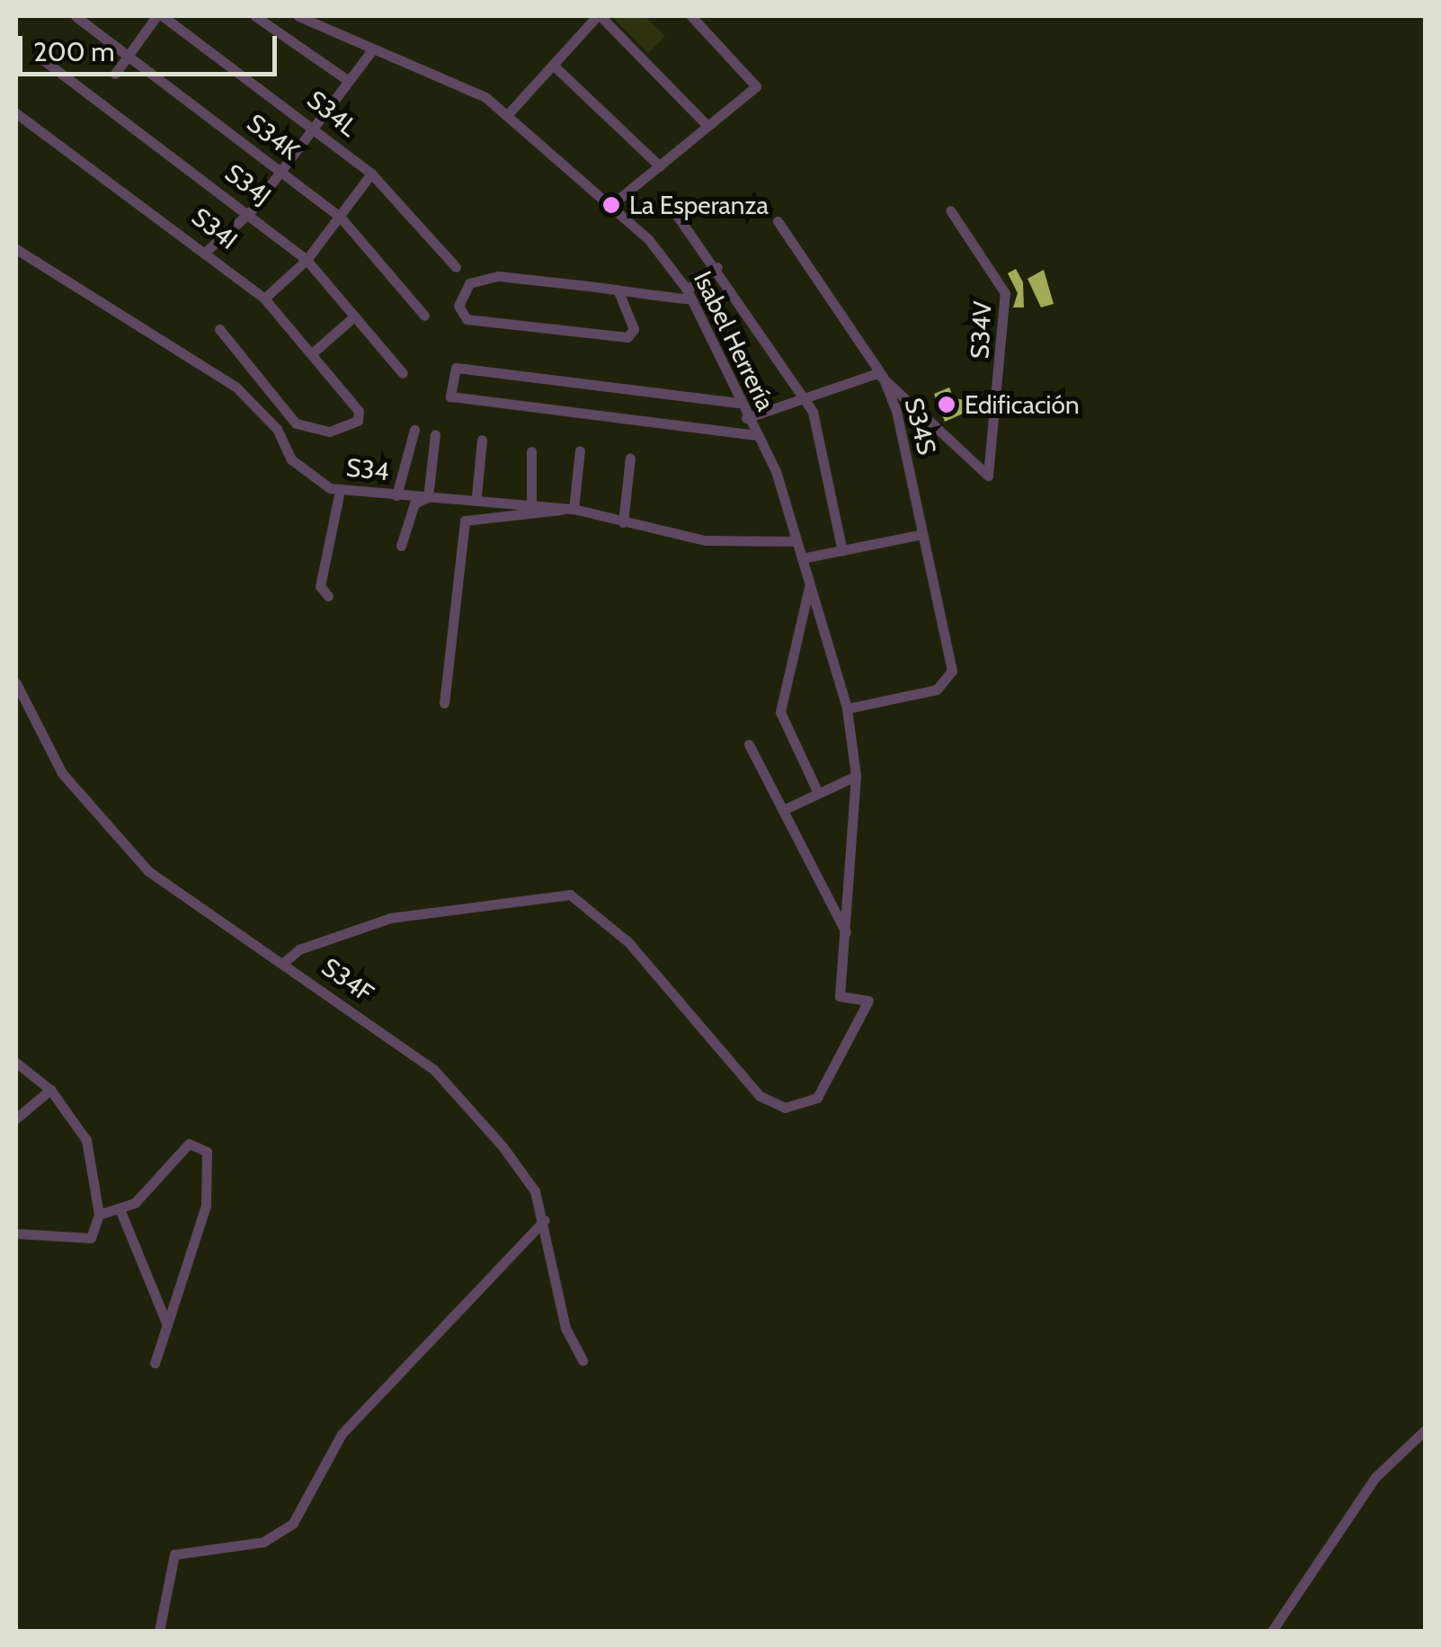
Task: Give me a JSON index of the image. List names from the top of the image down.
{
  "streets": {
    "street": [
      "S34L",
      "S34K",
      "S34J",
      "S34I",
      "S34V",
      "Isabel Herrería",
      "S34S",
      "S34",
      "S34F"
    ]
  },
  "crossings": [
    ["S34V", "S34S"],
    ["Isabel Herrería", "S34S"],
    ["Isabel Herrería", "S34"],
    ["Isabel Herrería", "S34F"]
  ],
  "places": ["La Esperanza", "Edificación"],
  "scale_bar": "200 m"
}
